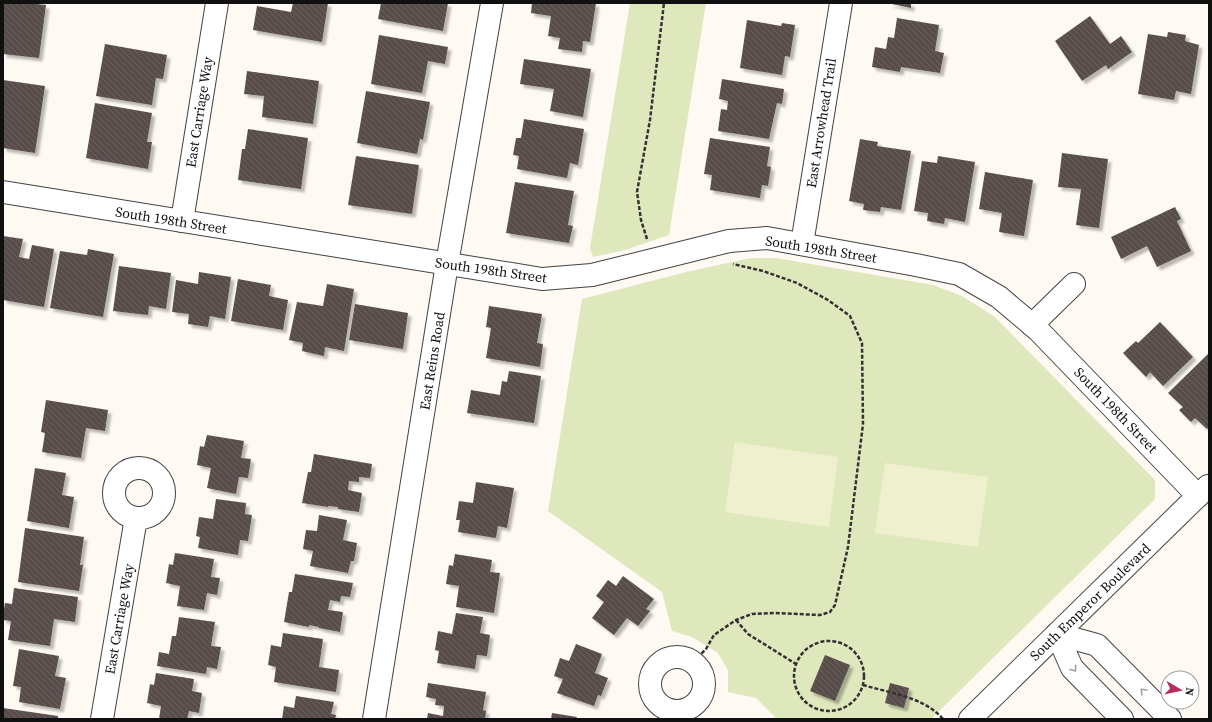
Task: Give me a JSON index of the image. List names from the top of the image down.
{
  "streets": {
    "street": [
      "East Carriage Way",
      "East Arrowhead Trail",
      "South 198th Street",
      "East Reins Road",
      "South Emperor Boulevard"
    ]
  },
  "crossings": [
    ["East Carriage Way", "South 198th Street"],
    ["East Arrowhead Trail", "South 198th Street"],
    ["South 198th Street", "East Reins Road"],
    ["South 198th Street", "South Emperor Boulevard"]
  ],
  "north": "right"
}
